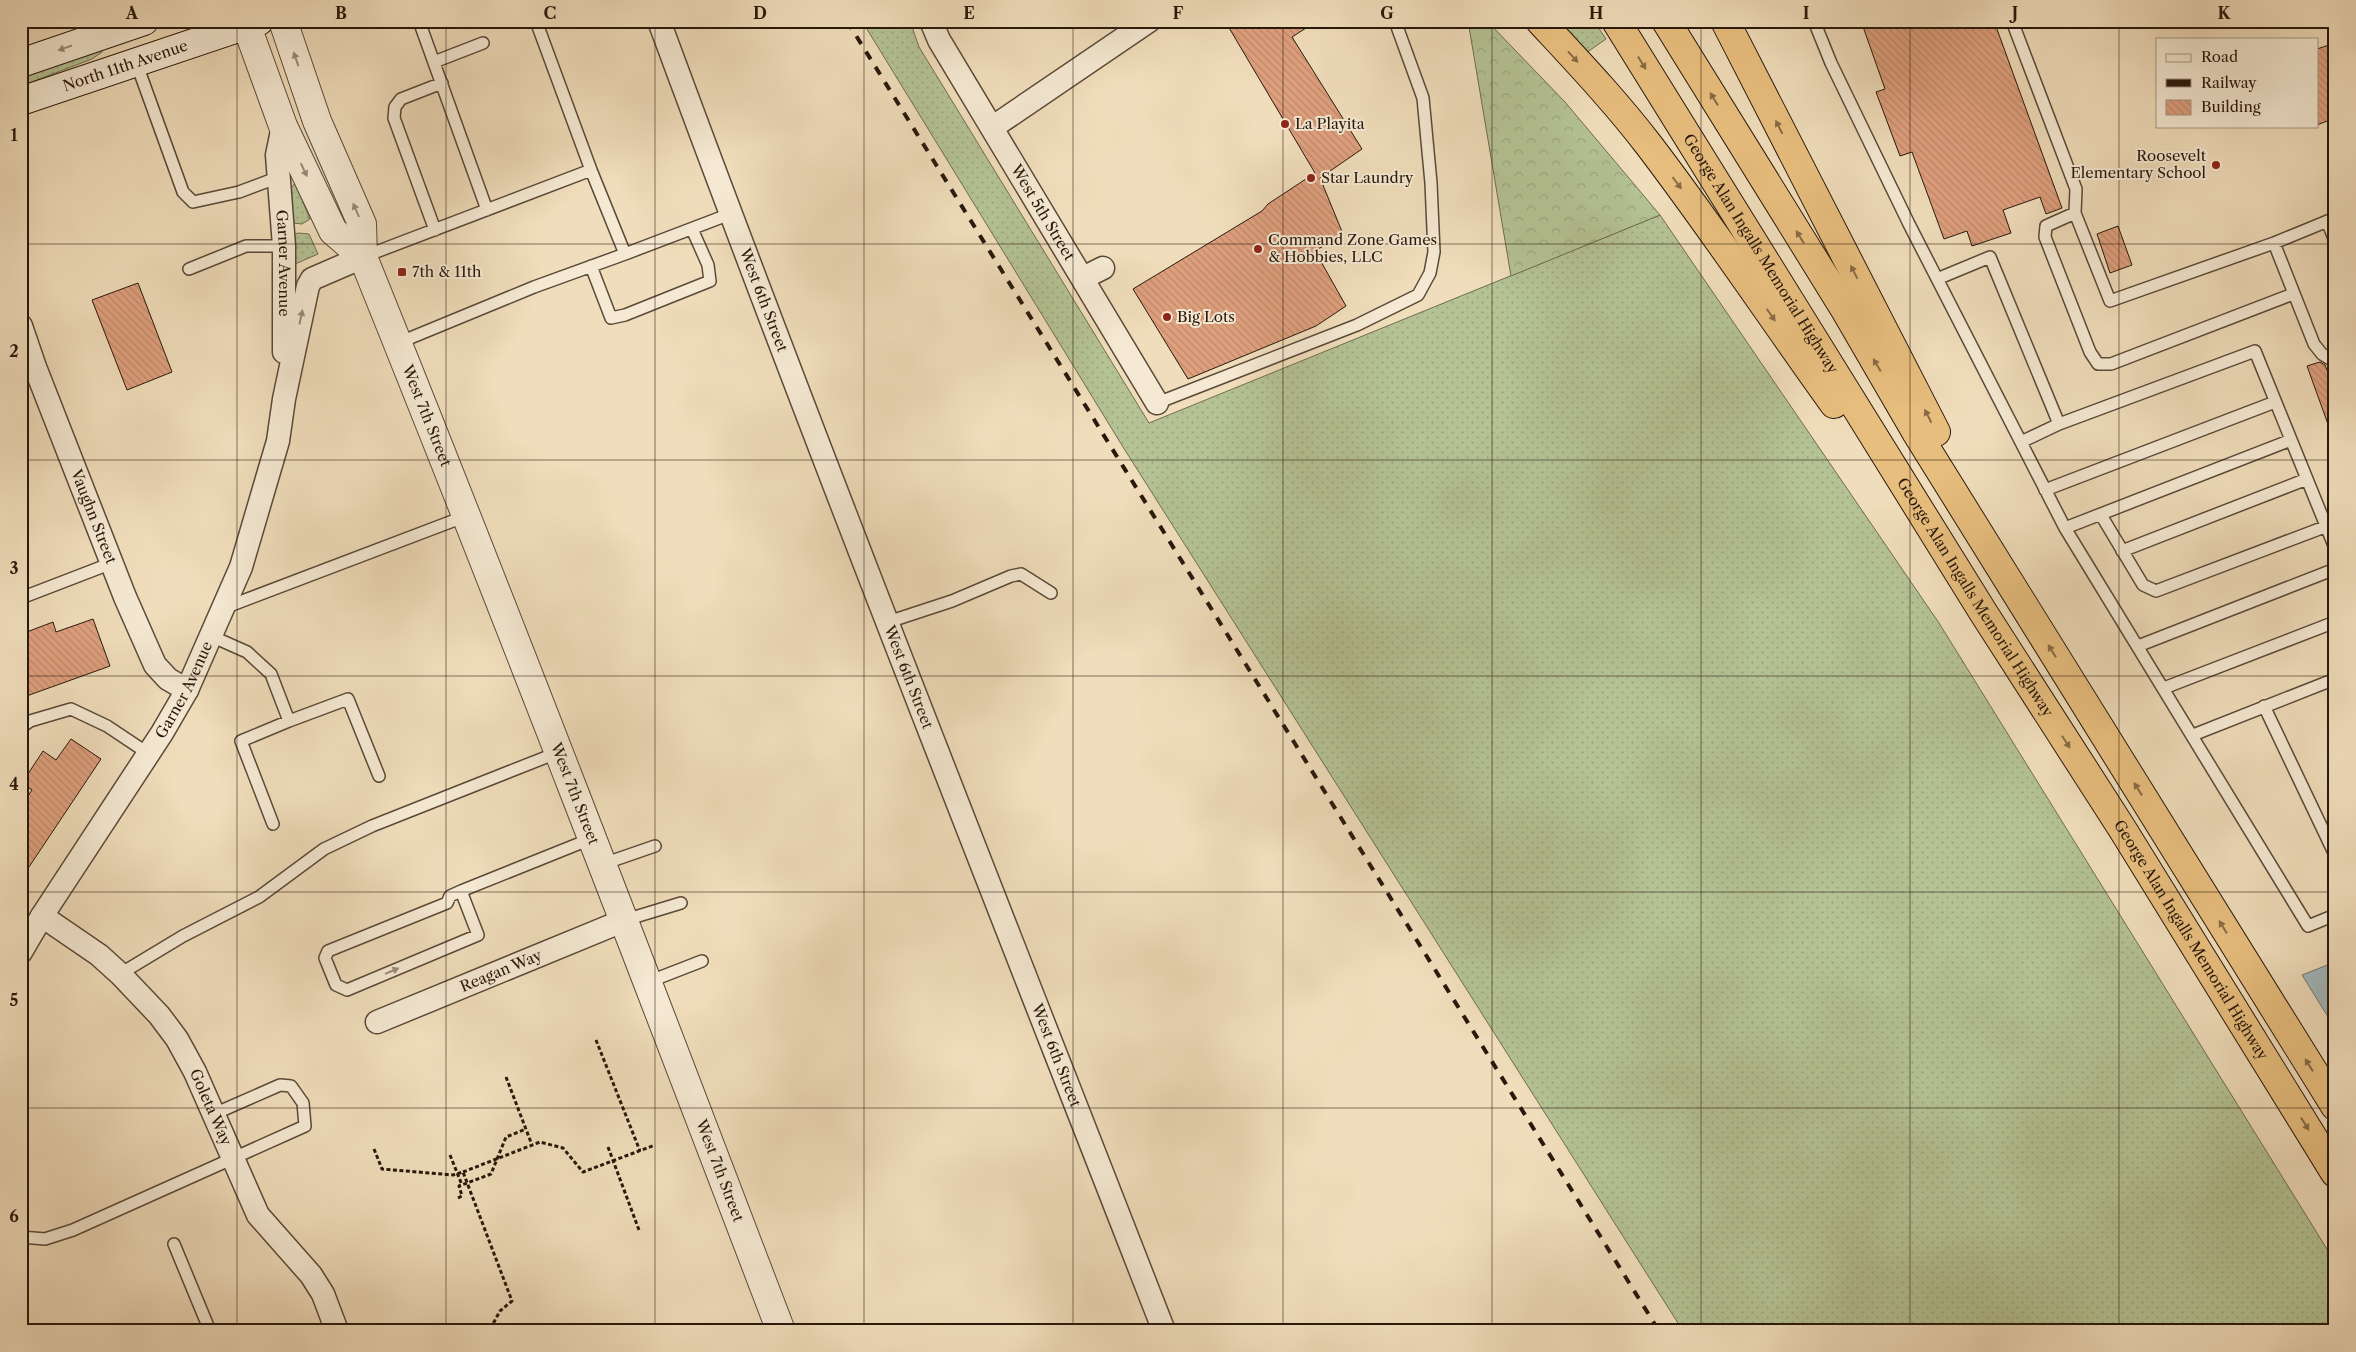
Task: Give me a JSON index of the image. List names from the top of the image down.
{
  "streets": {
    "highway": ["George Alan Ingalls Memorial Highway"],
    "street": [
      "North 11th Avenue",
      "West 5th Street",
      "Garner Avenue",
      "West 6th Street",
      "West 7th Street",
      "Vaughn Street",
      "Reagan Way",
      "Goleta Way"
    ]
  },
  "crossings": [
    ["North 11th Avenue", "West 7th Street"],
    ["Garner Avenue", "West 7th Street"],
    ["Garner Avenue", "Vaughn Street"],
    ["Garner Avenue", "Goleta Way"],
    ["West 7th Street", "Reagan Way"]
  ],
  "places": {
    "other": [
      "La Playita",
      "Roosevelt Elementary School",
      "Star Laundry",
      "Command Zone Games & Hobbies, LLC",
      "Big Lots"
    ],
    "transit": ["7th & 11th"]
  },
  "legend": ["Road", "Railway", "Building"],
  "grid": {
    "columns": [
      "A",
      "B",
      "C",
      "D",
      "E",
      "F",
      "G",
      "H",
      "I",
      "J",
      "K"
    ],
    "rows": [
      "1",
      "2",
      "3",
      "4",
      "5",
      "6"
    ]
  }
}
